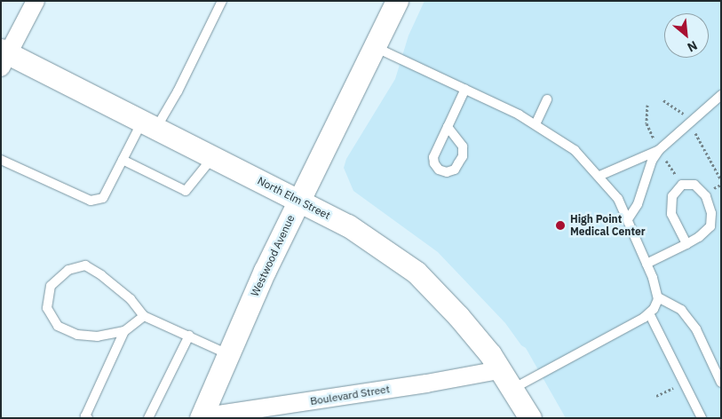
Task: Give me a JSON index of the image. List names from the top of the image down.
{
  "streets": {
    "street": ["North Elm Street", "Westwood Avenue", "Boulevard Street"]
  },
  "crossings": [
    ["North Elm Street", "Westwood Avenue"],
    ["North Elm Street", "Boulevard Street"],
    ["Westwood Avenue", "Boulevard Street"]
  ],
  "places": ["High Point Medical Center"],
  "north": "bottom right"
}
